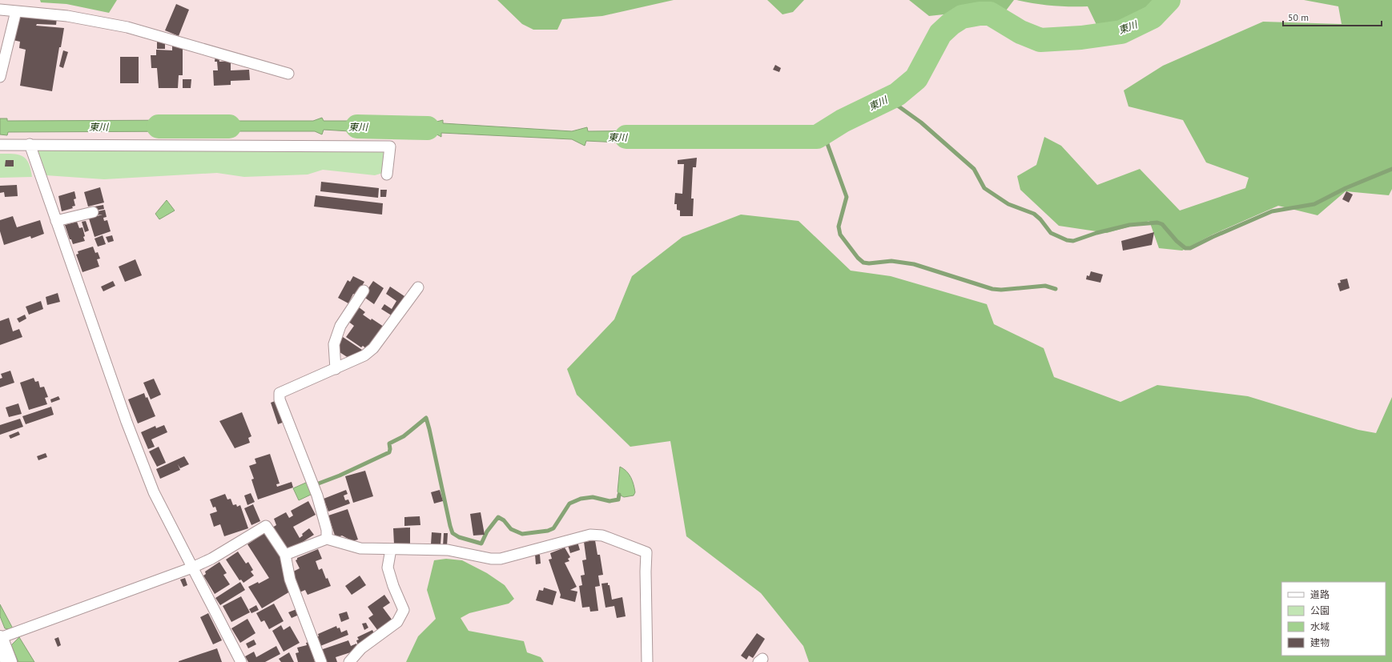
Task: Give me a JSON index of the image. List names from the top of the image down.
{
  "water": ["東川"],
  "legend": [
    "道路",
    "公園",
    "水域",
    "建物"
  ],
  "scale_bar": "50 m"
}
